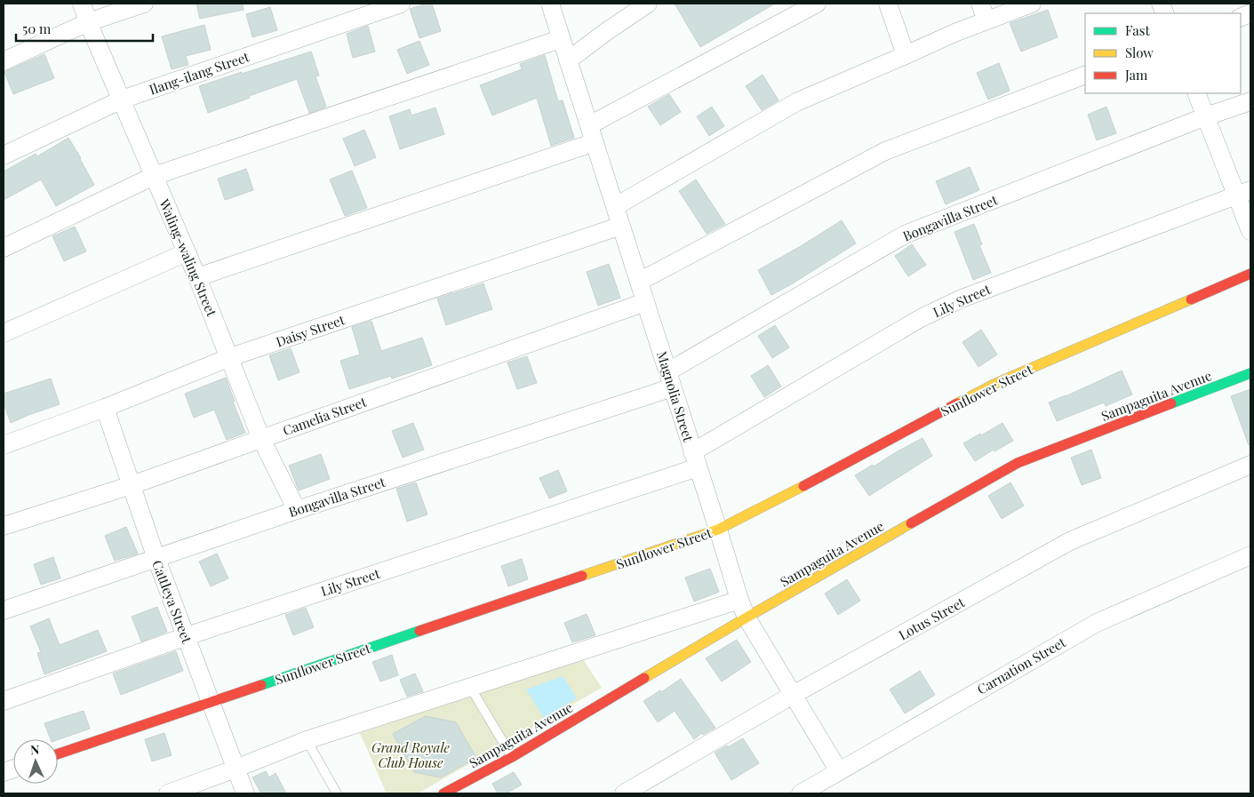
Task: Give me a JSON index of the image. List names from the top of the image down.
{
  "streets": {
    "street": [
      "Ilang-ilang Street",
      "Bongavilla Street",
      "Waling-waling Street",
      "Lily Street",
      "Daisy Street",
      "Sunflower Street",
      "Sampaguita Avenue",
      "Magnolia Street",
      "Camelia Street",
      "Cattleya Street",
      "Lotus Street",
      "Carnation Street"
    ]
  },
  "crossings": [
    ["Ilang-ilang Street", "Waling-waling Street"],
    ["Bongavilla Street", "Waling-waling Street"],
    ["Bongavilla Street", "Magnolia Street"],
    ["Bongavilla Street", "Cattleya Street"],
    ["Waling-waling Street", "Daisy Street"],
    ["Waling-waling Street", "Camelia Street"],
    ["Lily Street", "Magnolia Street"],
    ["Lily Street", "Cattleya Street"],
    ["Daisy Street", "Magnolia Street"],
    ["Daisy Street", "Cattleya Street"],
    ["Sunflower Street", "Magnolia Street"],
    ["Sunflower Street", "Cattleya Street"],
    ["Sampaguita Avenue", "Magnolia Street"],
    ["Magnolia Street", "Camelia Street"],
    ["Magnolia Street", "Lotus Street"],
    ["Magnolia Street", "Carnation Street"],
    ["Camelia Street", "Cattleya Street"]
  ],
  "parks": ["Grand Royale Club House"],
  "legend": ["Fast", "Slow", "Jam"],
  "scale_bar": "50 m",
  "north": "top"
}
